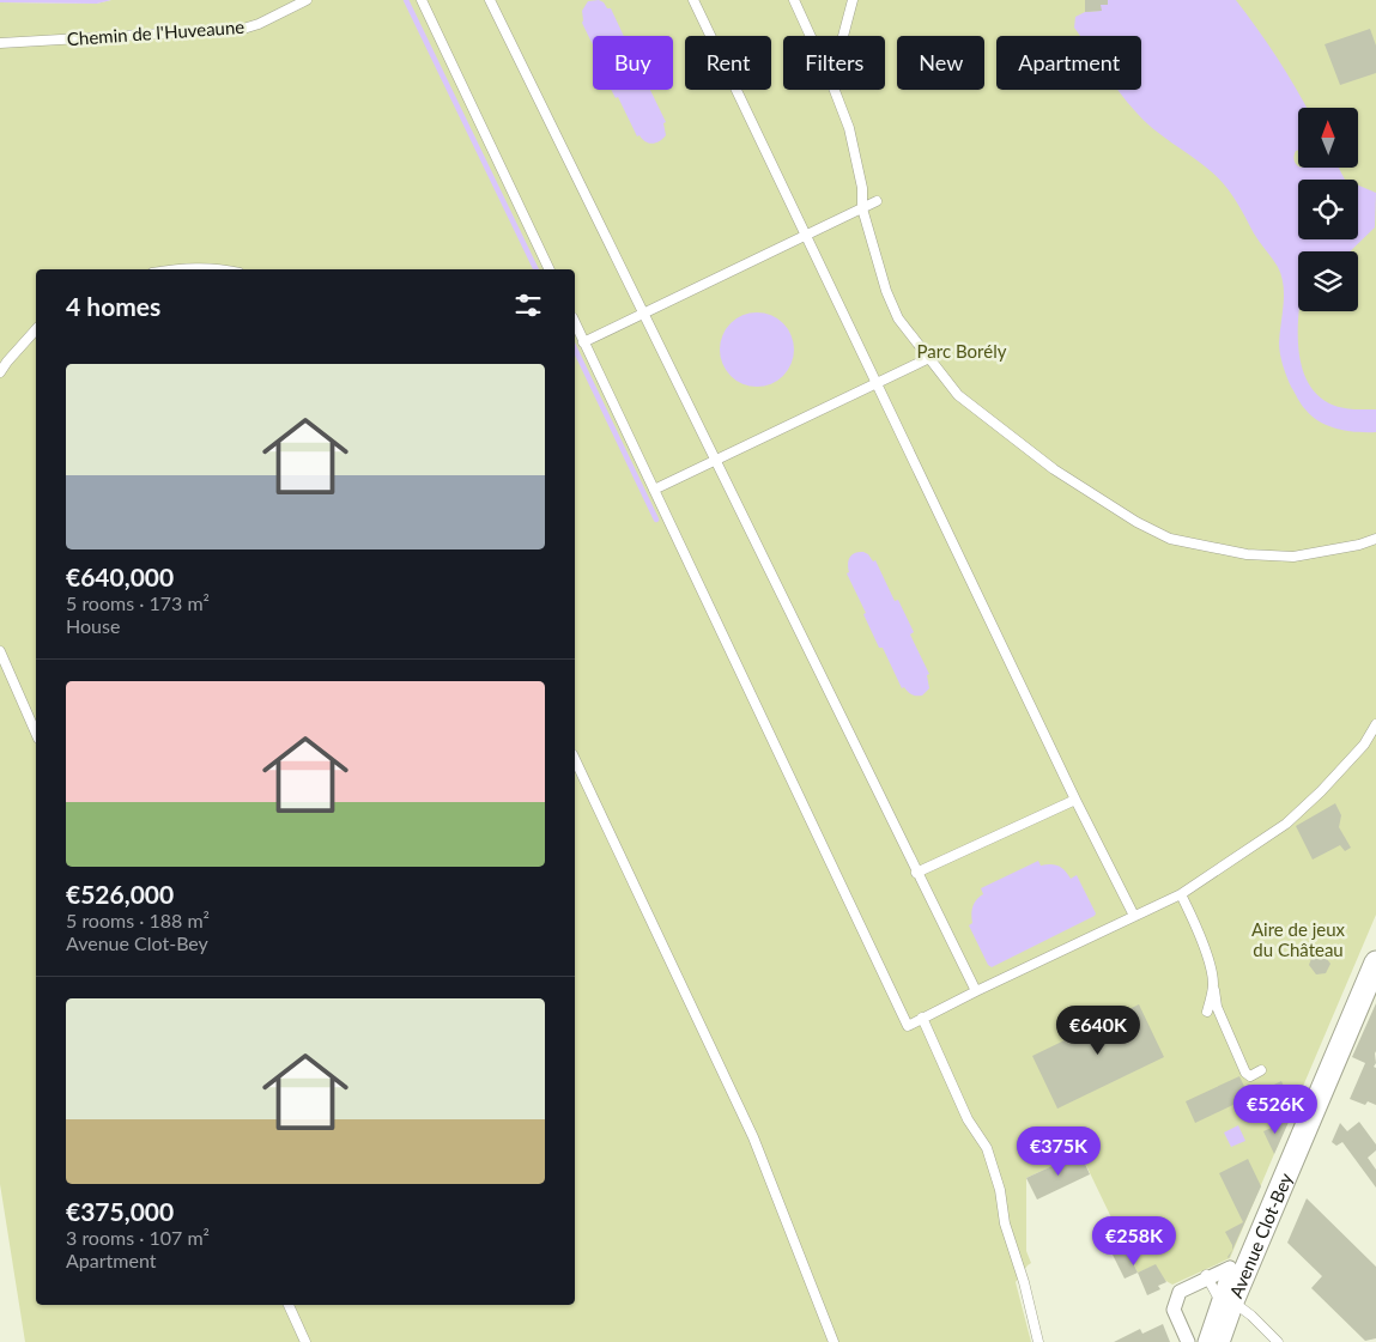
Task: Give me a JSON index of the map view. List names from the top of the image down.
{
  "streets": {
    "street": ["Avenue Clot-Bey"],
    "lane": ["Chemin de l'Huveaune"]
  },
  "parks": ["Parc Borély", "Aire de jeux du Château"],
  "north": "top",
  "page": {
    "chip": [
      "Buy",
      "Rent",
      "Filters",
      "New",
      "Apartment"
    ],
    "heading": "4 homes",
    "list": [
      {
        "name": "€640,000",
        "note": "5 rooms · 173 m² · House"
      },
      {
        "name": "€526,000",
        "note": "5 rooms · 188 m² · Avenue Clot-Bey"
      },
      {
        "name": "€375,000",
        "note": "3 rooms · 107 m² · Apartment"
      }
    ],
    "price": [
      "€640K",
      "€526K",
      "€375K",
      "€258K"
    ]
  }
}
